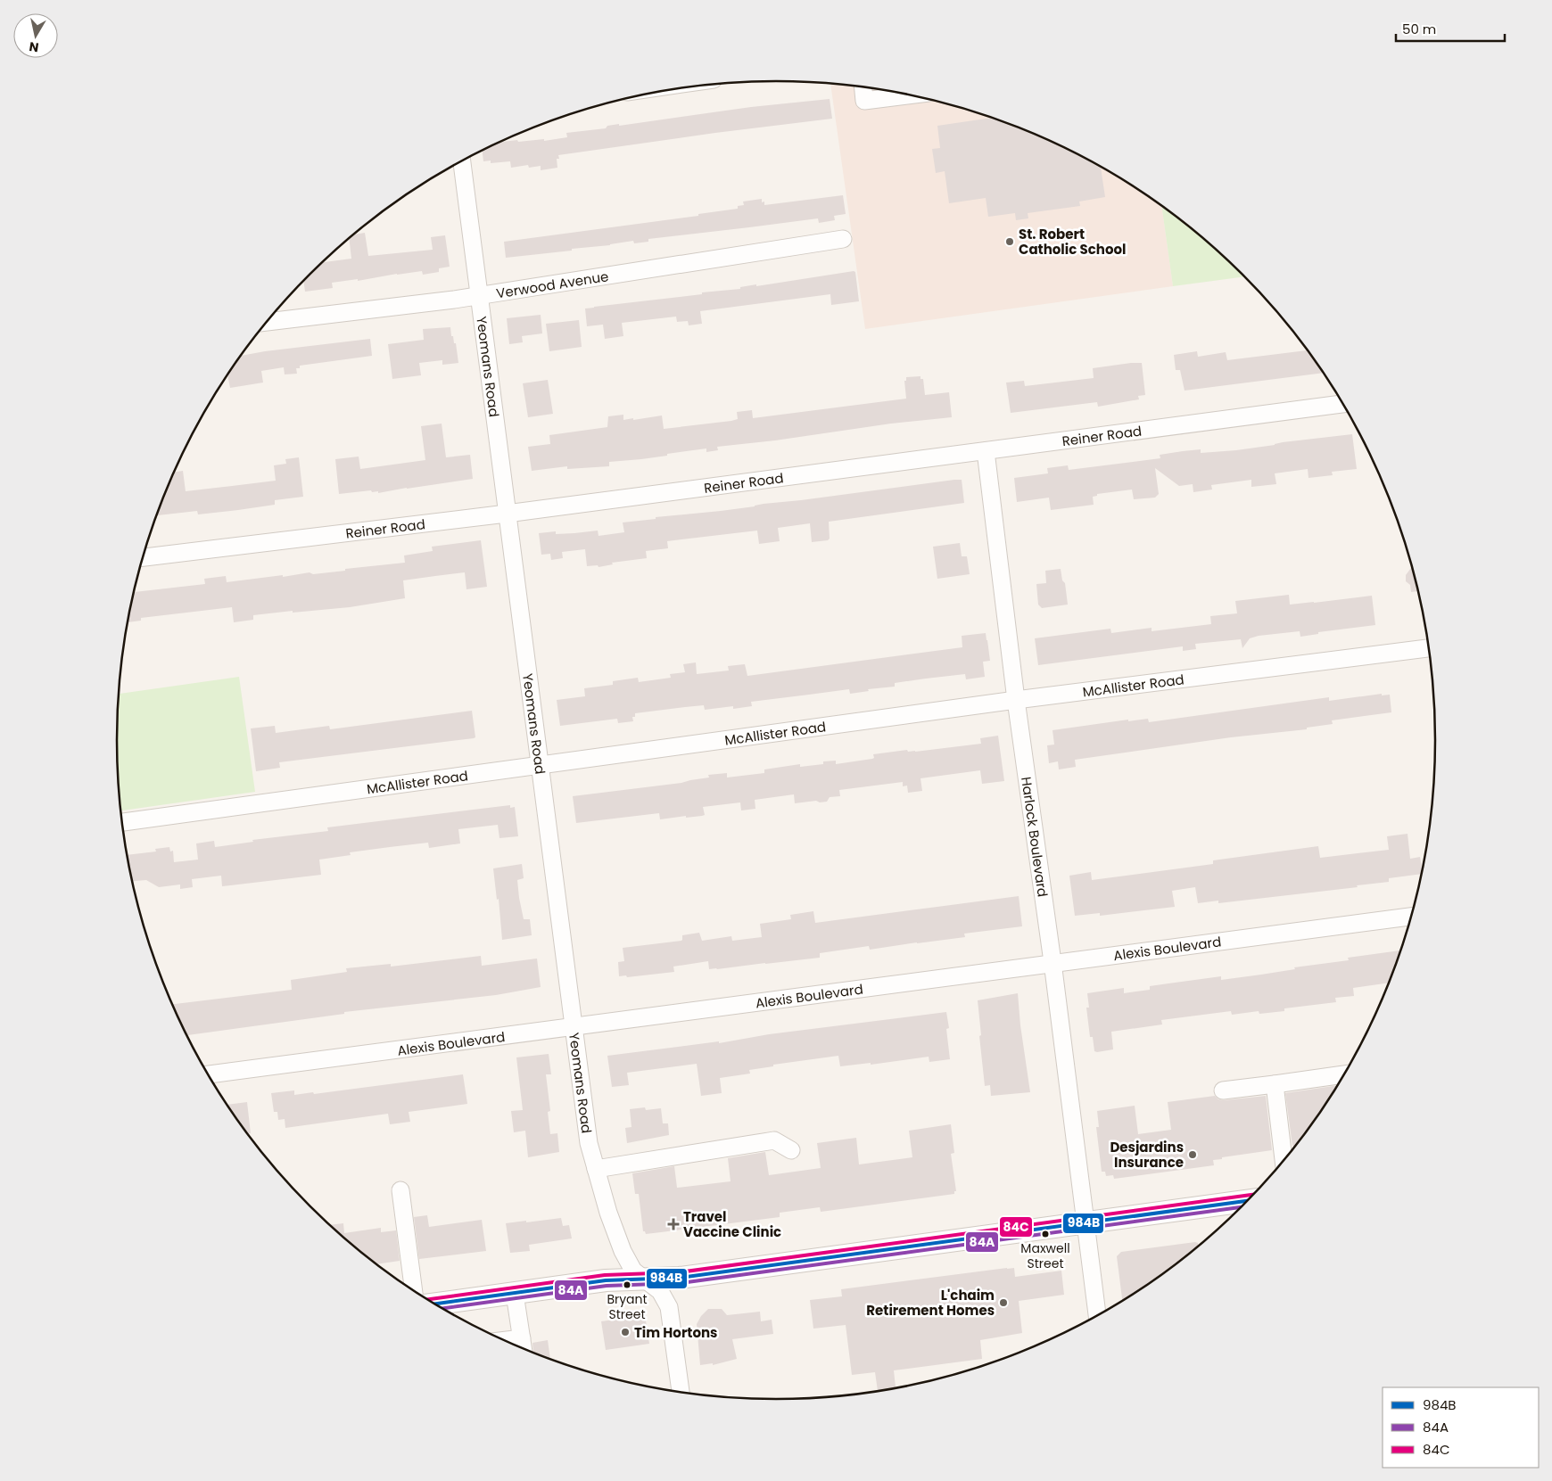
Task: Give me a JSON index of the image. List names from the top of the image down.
{
  "streets": {
    "street": [
      "Verwood Avenue",
      "Yeomans Road",
      "Reiner Road",
      "McAllister Road",
      "Harlock Boulevard",
      "Alexis Boulevard"
    ]
  },
  "crossings": [
    ["Verwood Avenue", "Yeomans Road"],
    ["Yeomans Road", "Reiner Road"],
    ["Yeomans Road", "McAllister Road"],
    ["Yeomans Road", "Alexis Boulevard"],
    ["Reiner Road", "Harlock Boulevard"],
    ["McAllister Road", "Harlock Boulevard"],
    ["Harlock Boulevard", "Alexis Boulevard"]
  ],
  "places": {
    "other": [
      "St. Robert Catholic School",
      "Desjardins Insurance",
      "Maxwell Street",
      "Bryant Street",
      "L'chaim Retirement Homes",
      "Tim Hortons"
    ],
    "health": ["Travel Vaccine Clinic"]
  },
  "lines": ["transit line 84C", "transit line 984B", "transit line 84A"],
  "legend": ["984B", "84A", "84C"],
  "scale_bar": "50 m",
  "north": "bottom"
}
